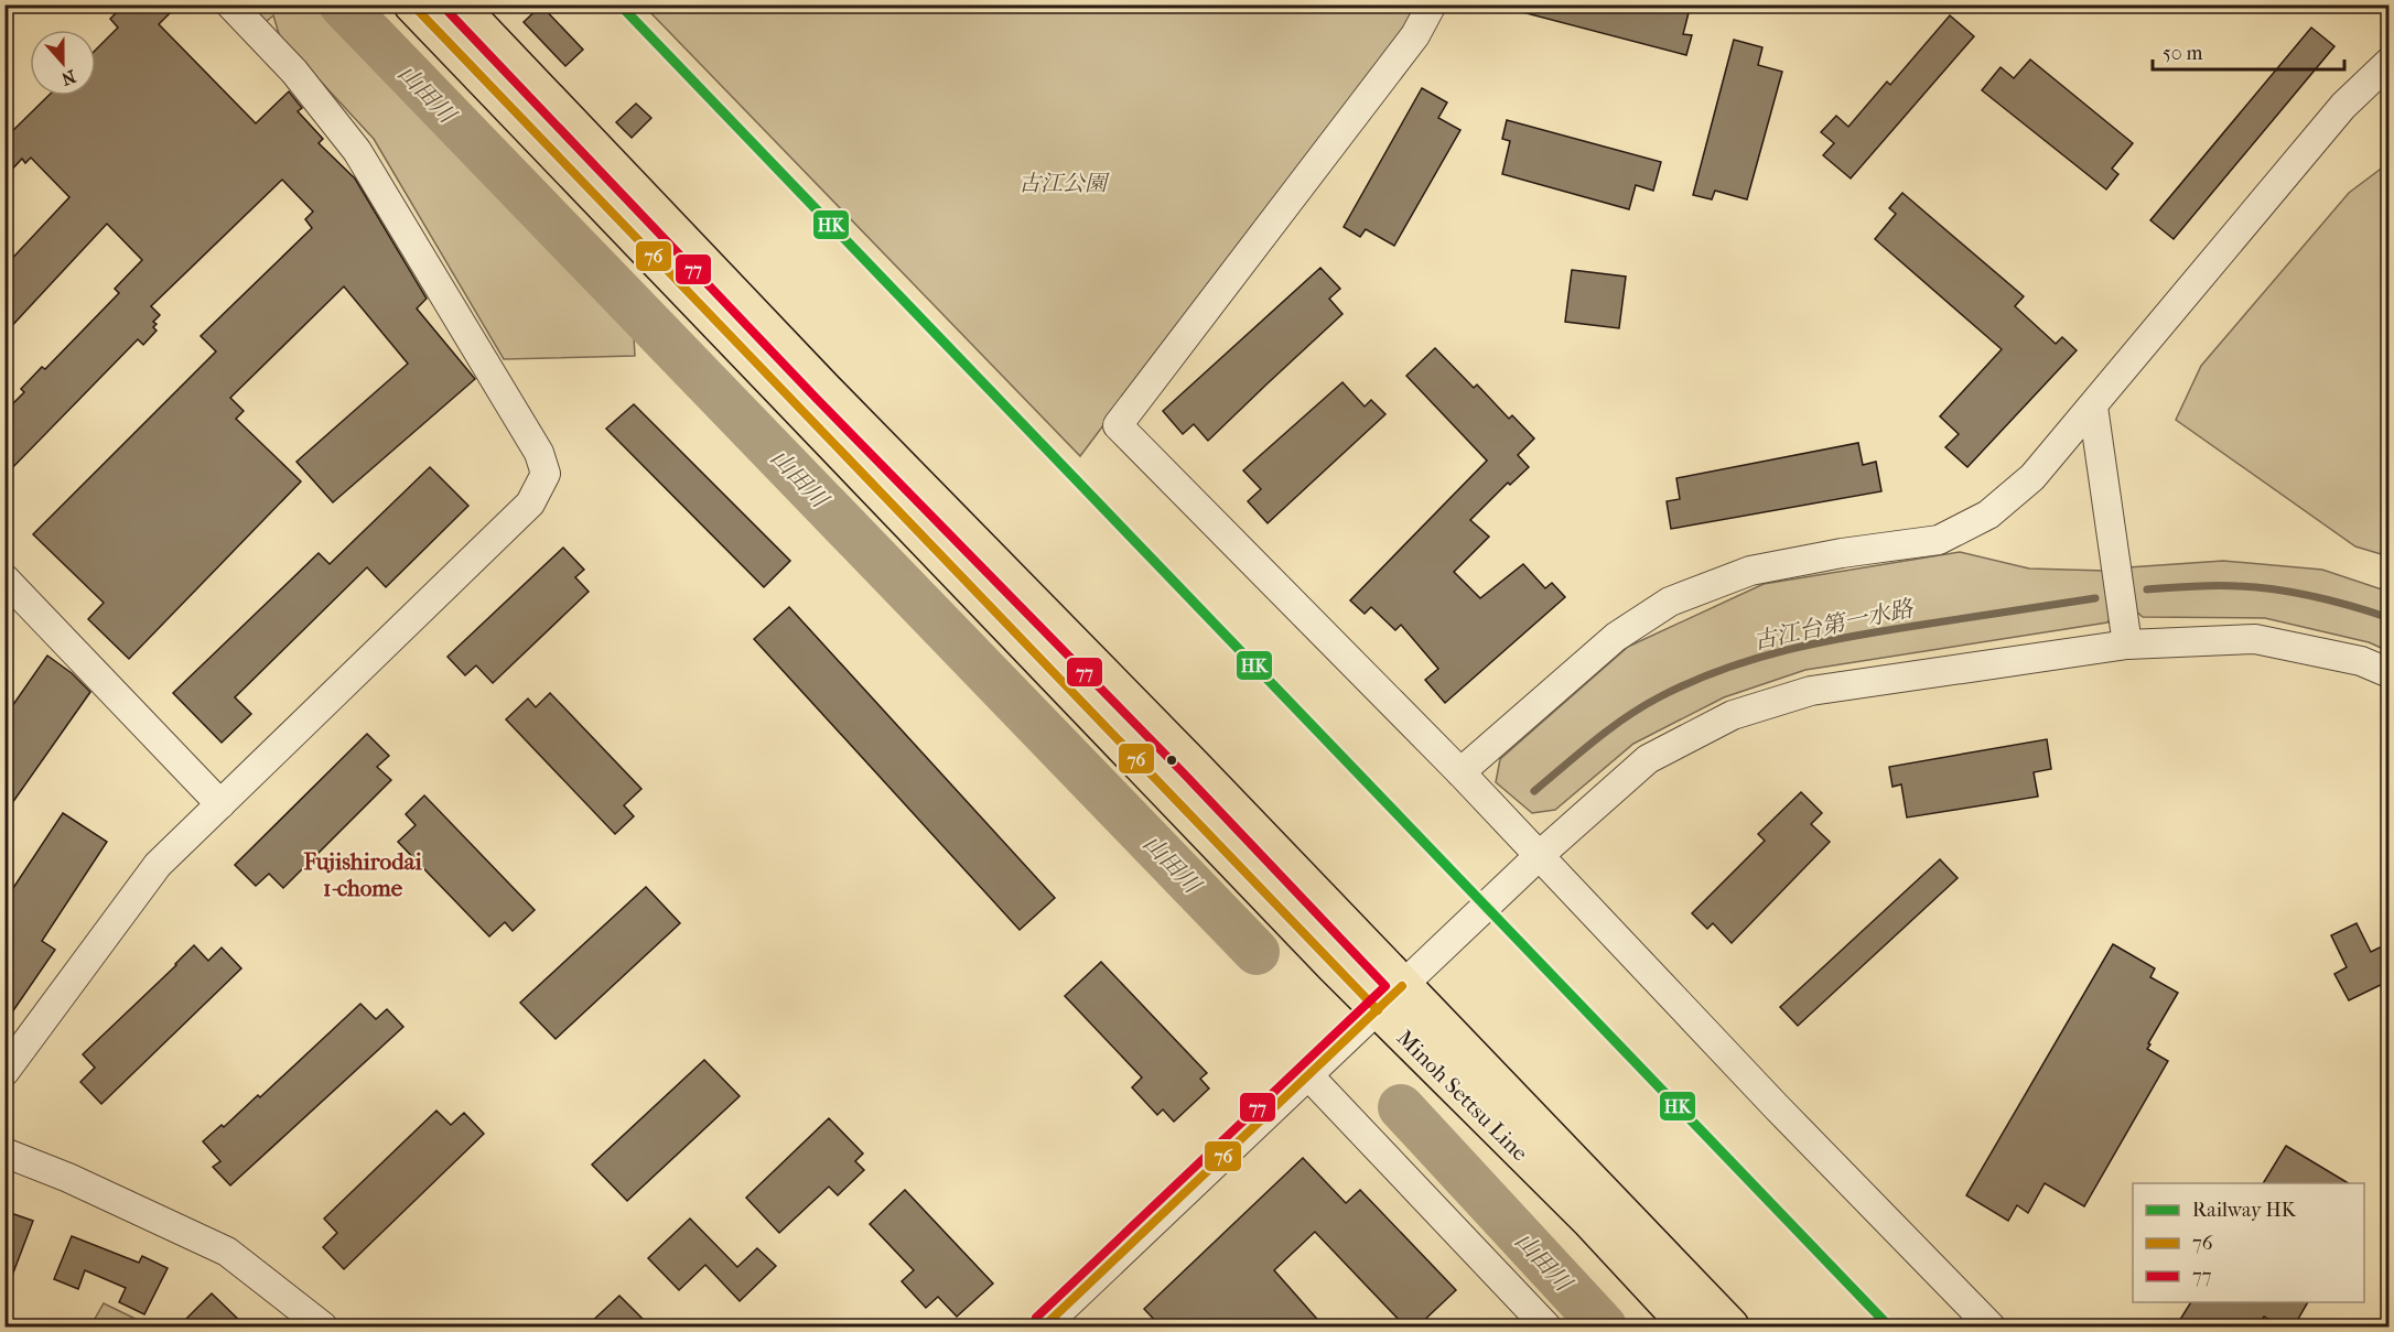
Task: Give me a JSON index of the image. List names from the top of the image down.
{
  "streets": {
    "main road": ["Minoh Settsu Line"]
  },
  "districts": ["Fujishirodai 1-chome"],
  "water": ["山田川", "古江台第一水路"],
  "parks": ["古江公園"],
  "lines": ["rail line HK", "transit line 76", "transit line 77"],
  "legend": ["Railway HK", "76", "77"],
  "scale_bar": "50 m",
  "north": "bottom"
}
